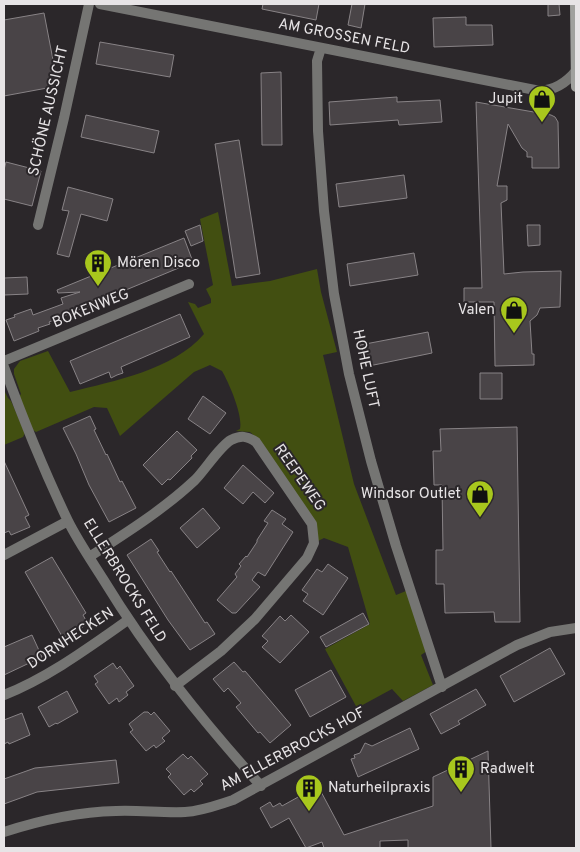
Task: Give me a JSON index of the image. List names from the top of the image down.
{
  "streets": {
    "street": [
      "AM GROSSEN FELD",
      "SCHÖNE AUSSICHT",
      "BOKENWEG",
      "HOHE LUFT",
      "REEPEWEG",
      "ELLERBROCKS FELD",
      "DORNHECKEN",
      "AM ELLERBROCKS HOF"
    ]
  },
  "crossings": [
    ["AM GROSSEN FELD", "HOHE LUFT"],
    ["HOHE LUFT", "AM ELLERBROCKS HOF"],
    ["REEPEWEG", "ELLERBROCKS FELD"],
    ["ELLERBROCKS FELD", "DORNHECKEN"],
    ["ELLERBROCKS FELD", "AM ELLERBROCKS HOF"]
  ],
  "places": {
    "shop": ["Jupit", "Valen", "Windsor Outlet"],
    "building": ["Mören Disco", "Radwelt", "Naturheilpraxis"]
  }
}
